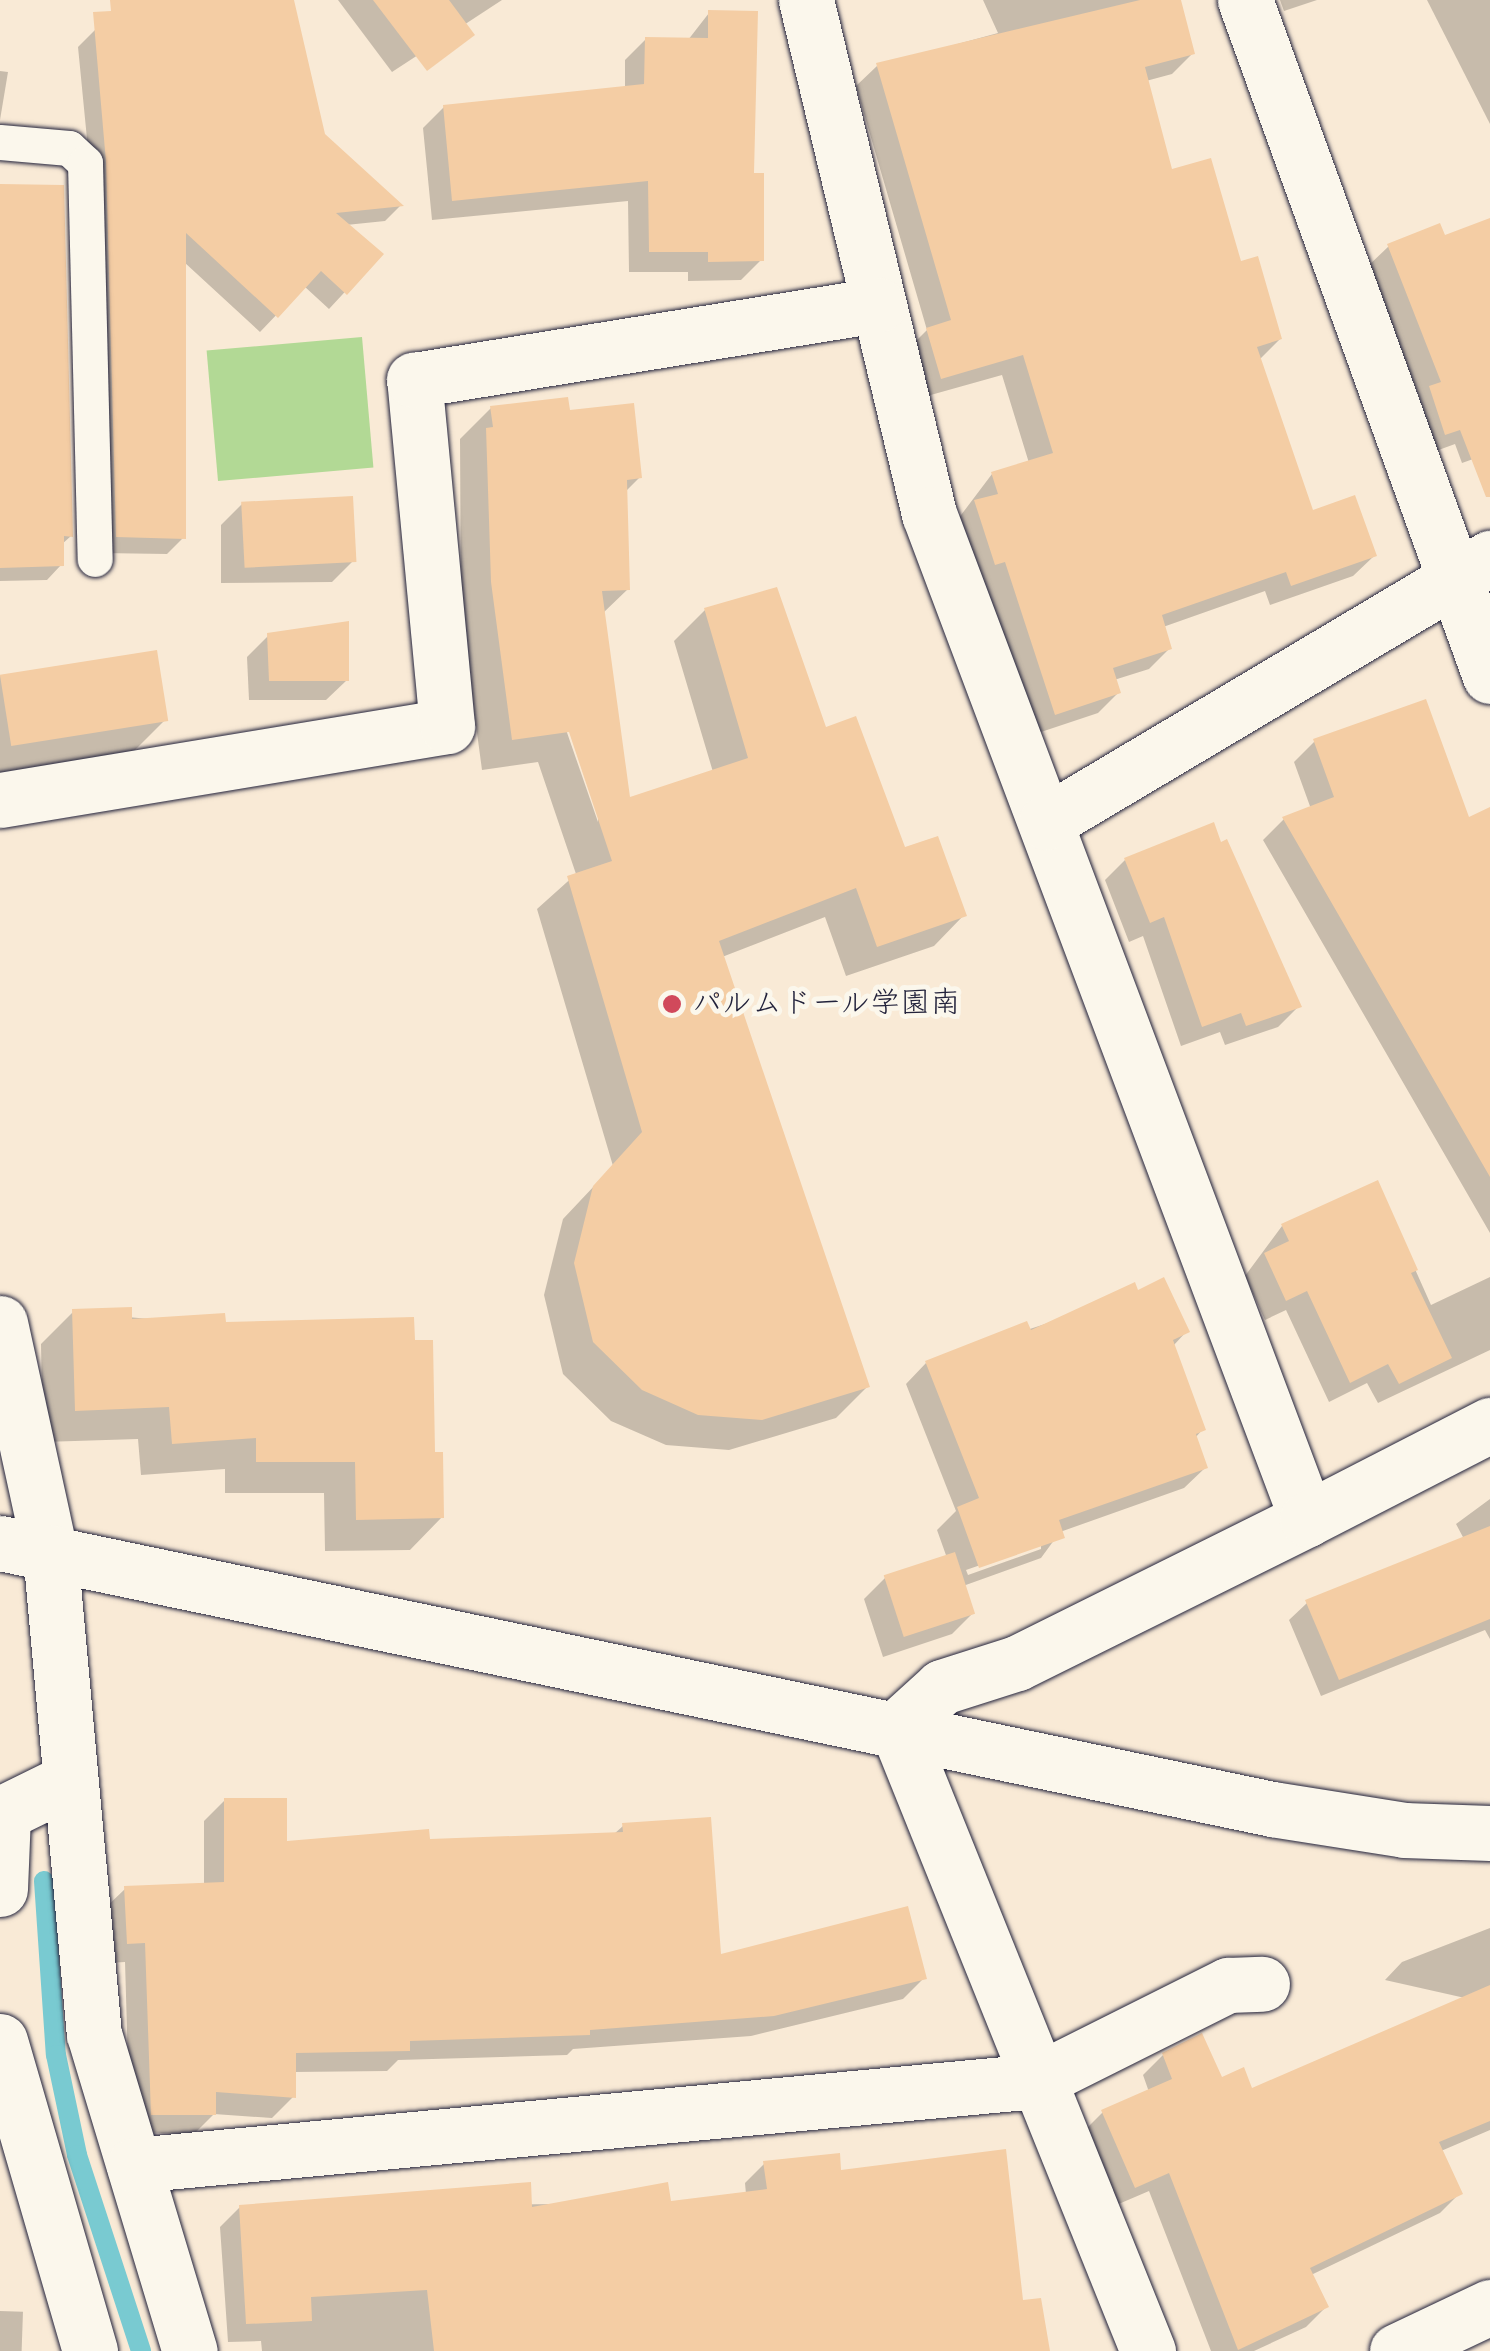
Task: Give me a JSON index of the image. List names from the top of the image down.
{
  "places": ["パルムドール学園南"]
}
